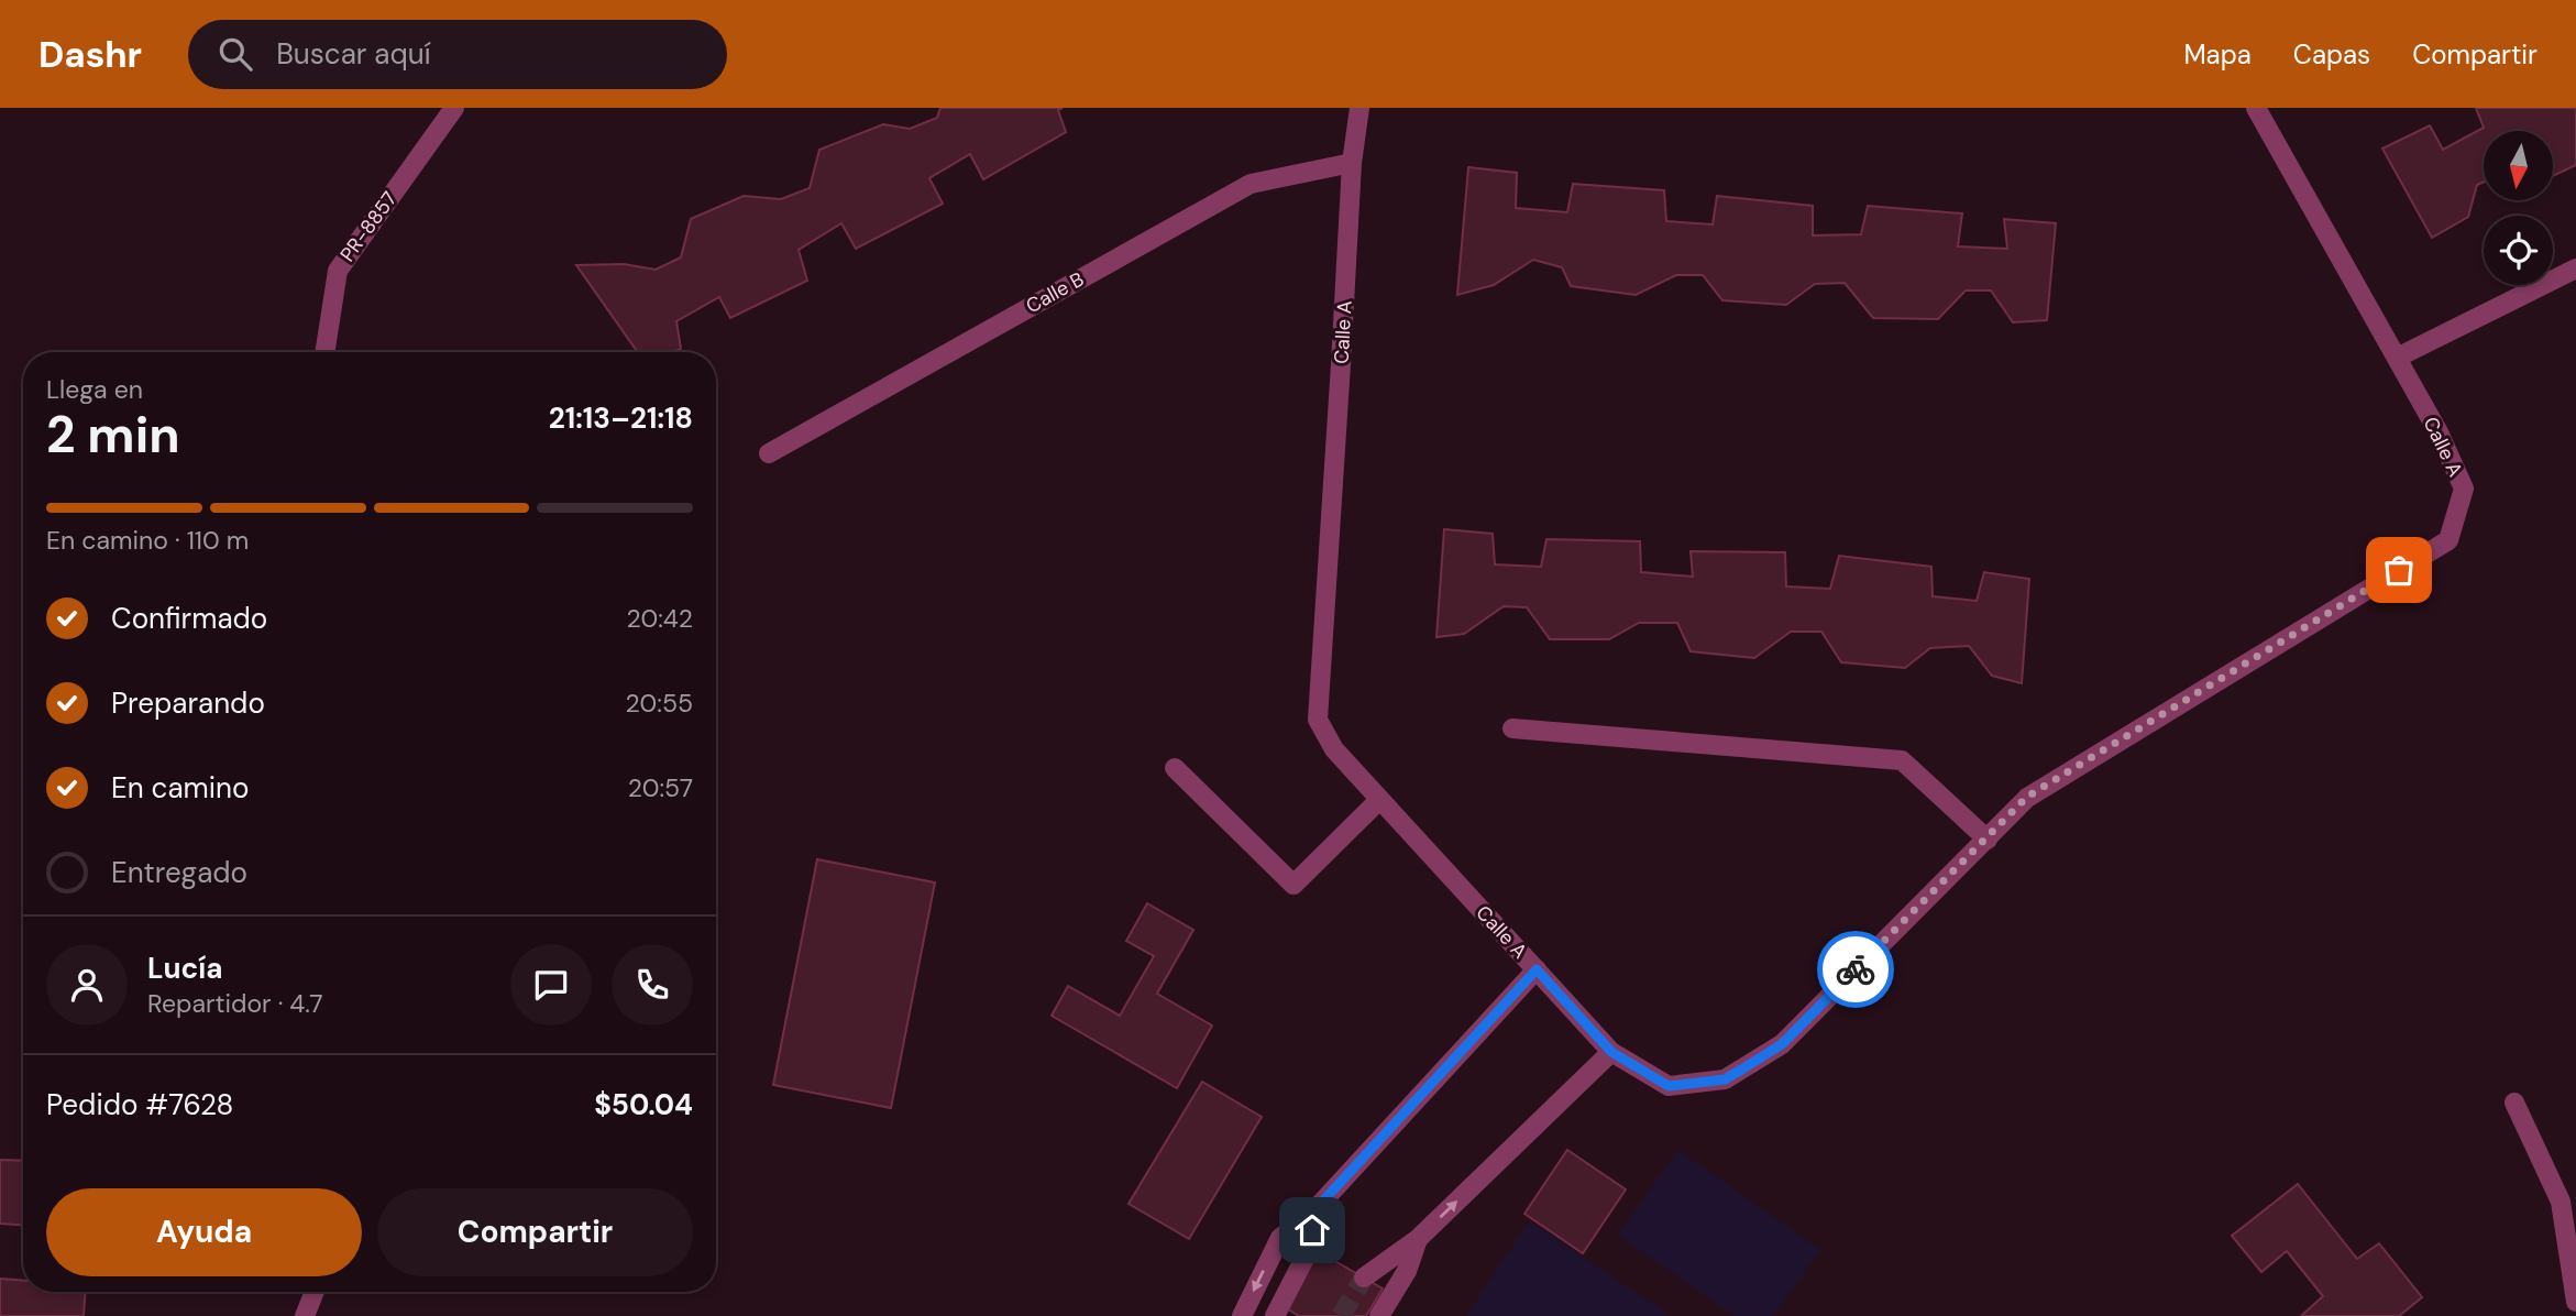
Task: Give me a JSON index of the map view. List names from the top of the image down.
{
  "streets": {
    "street": ["PR-8857", "Calle B", "Calle A"]
  },
  "crossings": [
    ["Calle B", "Calle A"]
  ],
  "north": "bottom",
  "page": {
    "header": "Dashr",
    "search": "Buscar aquí",
    "nav": ["Mapa", "Capas", "Compartir"],
    "heading": ["2 min", "Llega en", "21:13–21:18"],
    "panel": [
      "Lucía",
      "Repartidor · 4.7",
      "Pedido #7628",
      "$50.04"
    ],
    "bar": "En camino · 110 m",
    "list": [
      ["Confirmado", "20:42"],
      ["Preparando", "20:55"],
      ["En camino", "20:57"],
      "Entregado"
    ],
    "buttons": ["Ayuda", "Compartir"]
  }
}
